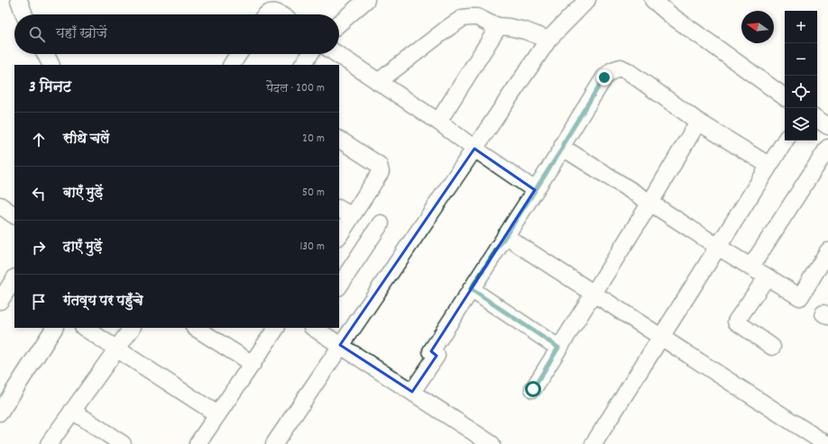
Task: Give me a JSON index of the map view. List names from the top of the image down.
{
  "north": "left",
  "page": {
    "map_buttons": ["+", "−"],
    "search": "यहाँ खोजें",
    "heading": ["3 मिनट", "पैदल · 200 m"],
    "list": [
      ["सीधे चलें", "20 m"],
      ["बाएँ मुड़ें", "50 m"],
      ["दाएँ मुड़ें", "130 m"],
      "गंतव्य पर पहुँचे"
    ]
  }
}
